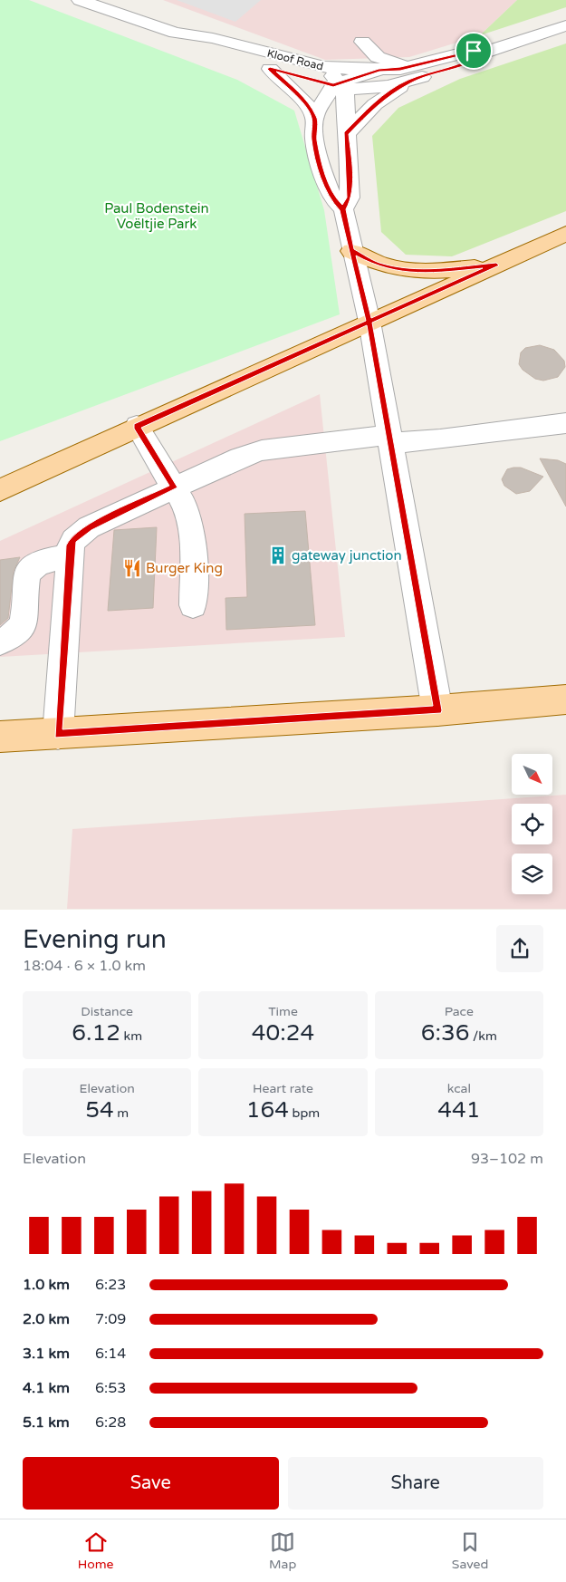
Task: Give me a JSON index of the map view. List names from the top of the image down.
{
  "streets": {
    "street": ["Kloof Road"]
  },
  "parks": ["Paul Bodenstein Voëltjie Park"],
  "places": {
    "building": ["gateway junction"],
    "restaurant": ["Burger King"]
  },
  "north": "bottom right",
  "page": {
    "heading": ["Evening run", "18:04 · 6 × 1.0 km"],
    "stats": [
      ["Distance", "6.12 km"],
      ["Time", "40:24"],
      ["Pace", "6:36 /km"],
      ["Elevation", "54 m"],
      ["Heart rate", "164 bpm"],
      ["kcal", "441"]
    ],
    "chart": ["Elevation", "93–102 m"],
    "list": [
      {
        "name": "1.0 km",
        "note": "6:23"
      },
      {
        "name": "2.0 km",
        "note": "7:09"
      },
      {
        "name": "3.1 km",
        "note": "6:14"
      },
      {
        "name": "4.1 km",
        "note": "6:53"
      },
      {
        "name": "5.1 km",
        "note": "6:28"
      }
    ],
    "buttons": ["Save", "Share"],
    "tabs": ["Home", "Map", "Saved"]
  }
}
